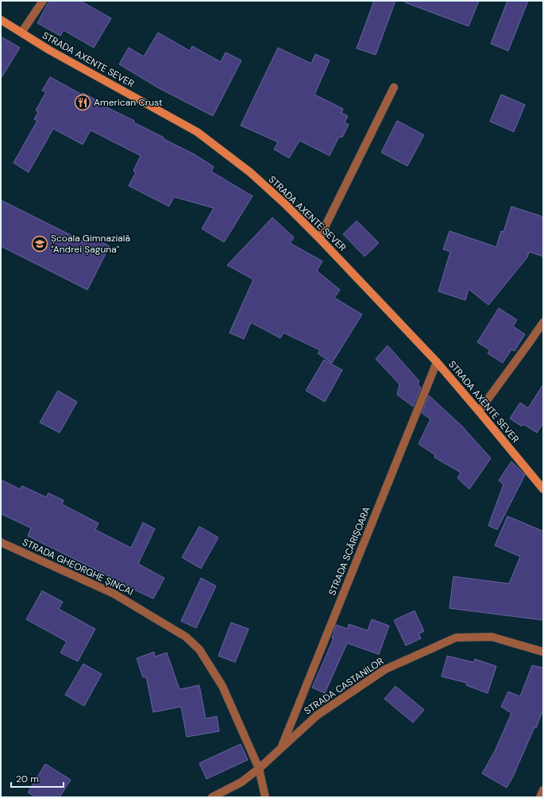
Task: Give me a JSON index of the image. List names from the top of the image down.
{
  "streets": {
    "main road": ["STRADA AXENTE SEVER"],
    "street": ["STRADA SCĂRIȘOARA", "STRADA GHEORGHE ȘINCAI", "STRADA CASTANILOR"]
  },
  "crossings": [
    ["STRADA AXENTE SEVER", "STRADA SCĂRIȘOARA"],
    ["STRADA SCĂRIȘOARA", "STRADA CASTANILOR"],
    ["STRADA GHEORGHE ȘINCAI", "STRADA CASTANILOR"]
  ],
  "places": {
    "restaurant": ["American Crust"],
    "school or university": ["Școala Gimnazială \"Andrei Șaguna\""]
  },
  "scale_bar": "20 m"
}
